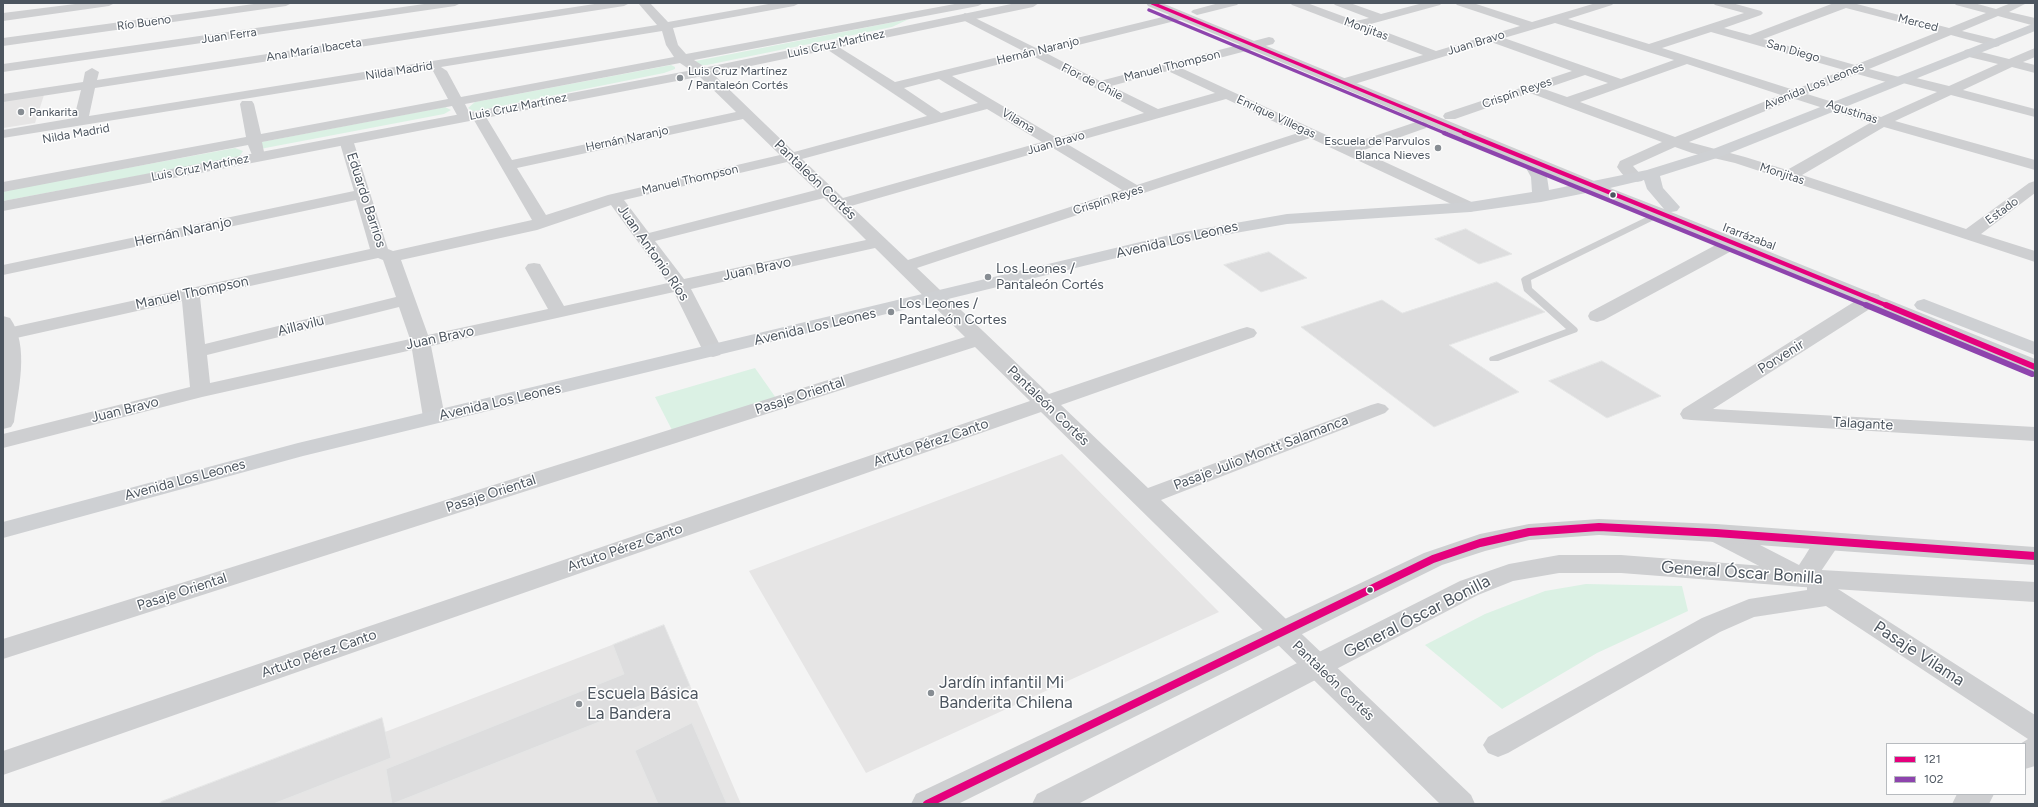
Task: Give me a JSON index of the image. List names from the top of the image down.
{
  "streets": {
    "main road": ["Avenida Los Leones", "Irarrázabal"],
    "street": [
      "Río Bueno",
      "Merced",
      "Monjitas",
      "Juan Ferra",
      "Juan Bravo",
      "Luis Cruz Martínez",
      "Ana María Ibaceta",
      "Hernán Naranjo",
      "San Diego",
      "Manuel Thompson",
      "Nilda Madrid",
      "Flor de Chile",
      "Crispín Reyes",
      "Agustinas",
      "Enrique Villegas",
      "Vilama",
      "Pantaleón Cortés",
      "Eduardo Barrios",
      "Estado",
      "Juan Antonio Ríos",
      "Aillavilu",
      "Porvenir",
      "Pasaje Oriental",
      "Talagante",
      "Artuto Pérez Canto",
      "Pasaje Julio Montt Salamanca",
      "General Óscar Bonilla",
      "Pasaje Vilama"
    ]
  },
  "crossings": [
    ["Merced", "Avenida Los Leones"],
    ["Monjitas", "Juan Bravo"],
    ["Monjitas", "Avenida Los Leones"],
    ["Monjitas", "Crispín Reyes"],
    ["Monjitas", "Estado"],
    ["Juan Bravo", "Flor de Chile"],
    ["Juan Bravo", "Agustinas"],
    ["Juan Bravo", "Enrique Villegas"],
    ["Juan Bravo", "Vilama"],
    ["Juan Bravo", "Pantaleón Cortés"],
    ["Juan Bravo", "Eduardo Barrios"],
    ["Juan Bravo", "Irarrázabal"],
    ["Juan Bravo", "Juan Antonio Ríos"],
    ["Luis Cruz Martínez", "Flor de Chile"],
    ["Luis Cruz Martínez", "Pantaleón Cortés"],
    ["Luis Cruz Martínez", "Eduardo Barrios"],
    ["Hernán Naranjo", "Flor de Chile"],
    ["Hernán Naranjo", "Vilama"],
    ["Hernán Naranjo", "Pantaleón Cortés"],
    ["Hernán Naranjo", "Eduardo Barrios"],
    ["Hernán Naranjo", "Irarrázabal"],
    ["San Diego", "Avenida Los Leones"],
    ["Manuel Thompson", "Flor de Chile"],
    ["Manuel Thompson", "Enrique Villegas"],
    ["Manuel Thompson", "Vilama"],
    ["Manuel Thompson", "Pantaleón Cortés"],
    ["Manuel Thompson", "Eduardo Barrios"],
    ["Manuel Thompson", "Irarrázabal"],
    ["Manuel Thompson", "Juan Antonio Ríos"],
    ["Nilda Madrid", "Pantaleón Cortés"],
    ["Avenida Los Leones", "Agustinas"],
    ["Avenida Los Leones", "Enrique Villegas"],
    ["Avenida Los Leones", "Pantaleón Cortés"],
    ["Avenida Los Leones", "Eduardo Barrios"],
    ["Avenida Los Leones", "Irarrázabal"],
    ["Avenida Los Leones", "Juan Antonio Ríos"],
    ["Crispín Reyes", "Agustinas"],
    ["Crispín Reyes", "Enrique Villegas"],
    ["Crispín Reyes", "Vilama"],
    ["Crispín Reyes", "Pantaleón Cortés"],
    ["Crispín Reyes", "Irarrázabal"],
    ["Pantaleón Cortés", "Pasaje Oriental"],
    ["Pantaleón Cortés", "Artuto Pérez Canto"],
    ["Pantaleón Cortés", "Pasaje Julio Montt Salamanca"],
    ["Pantaleón Cortés", "General Óscar Bonilla"],
    ["Eduardo Barrios", "Aillavilu"],
    ["Irarrázabal", "Porvenir"],
    ["Porvenir", "Talagante"],
    ["General Óscar Bonilla", "Pasaje Vilama"]
  ],
  "places": [
    "Luis Cruz Martínez / Pantaleón Cortés",
    "Pankarita",
    "Escuela de Parvulos Blanca Nieves",
    "Los Leones / Pantaleón Cortés",
    "Los Leones / Pantaleón Cortes",
    "Jardín infantil Mi Banderita Chilena",
    "Escuela Básica La Bandera"
  ],
  "lines": ["transit line 121", "transit line 102"],
  "legend": ["121", "102"]
}
